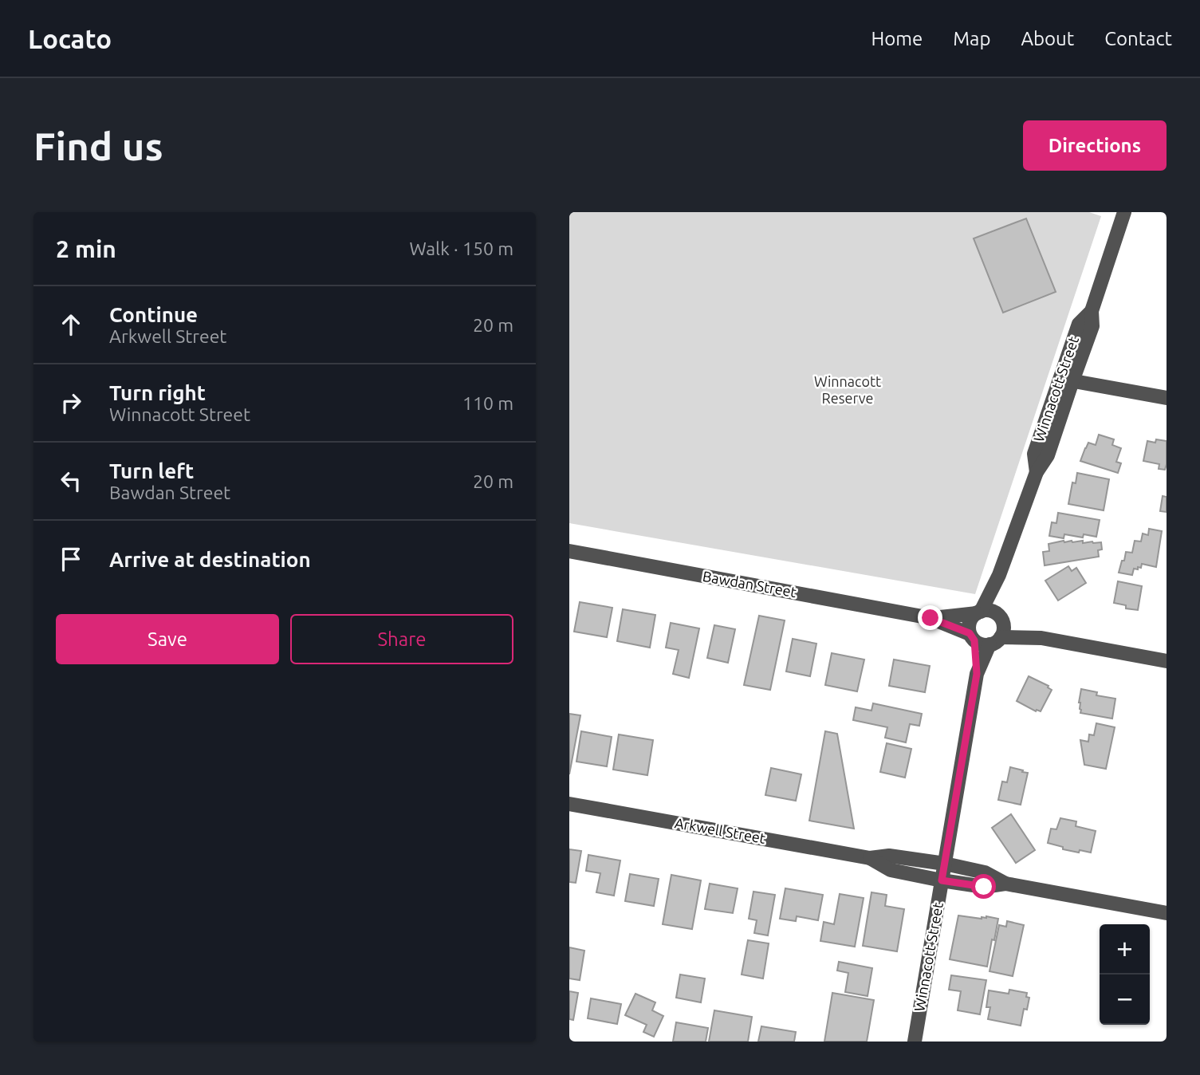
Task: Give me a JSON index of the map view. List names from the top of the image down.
{
  "streets": {
    "street": ["Winnacott Street", "Bawdan Street", "Arkwell Street"]
  },
  "crossings": [
    ["Winnacott Street", "Bawdan Street"],
    ["Winnacott Street", "Arkwell Street"]
  ],
  "parks": ["Winnacott Reserve"],
  "page": {
    "header": "Locato",
    "nav": [
      "Home",
      "Map",
      "About",
      "Contact"
    ],
    "buttons": [
      "Directions",
      ["Save", "Share"]
    ],
    "title": "Find us",
    "heading": ["2 min", "Walk · 150 m"],
    "list": [
      ["Continue", "Arkwell Street", "20 m"],
      ["Turn right", "Winnacott Street", "110 m"],
      ["Turn left", "Bawdan Street", "20 m"],
      "Arrive at destination"
    ],
    "map_buttons": ["+", "−"]
  }
}
